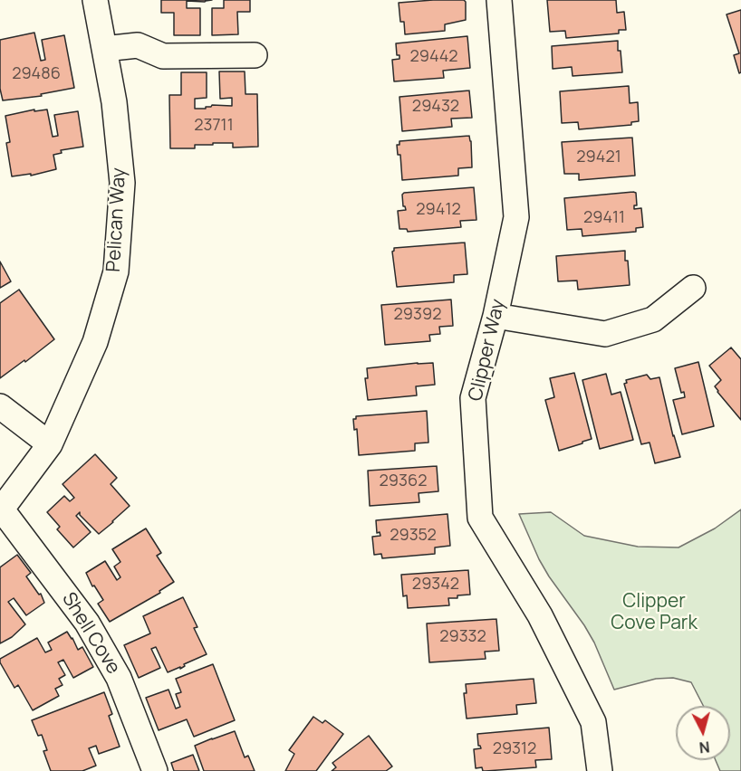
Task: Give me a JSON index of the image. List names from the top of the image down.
{
  "streets": {
    "street": ["Pelican Way", "Clipper Way", "Shell Cove"]
  },
  "crossings": [
    ["Pelican Way", "Shell Cove"]
  ],
  "parks": ["Clipper Cove Park"],
  "house_numbers": [
    "29442",
    "29486",
    "29432",
    "23711",
    "29421",
    "29412",
    "29411",
    "29392",
    "29362",
    "29352",
    "29342",
    "29332",
    "29312"
  ],
  "north": "bottom"
}
